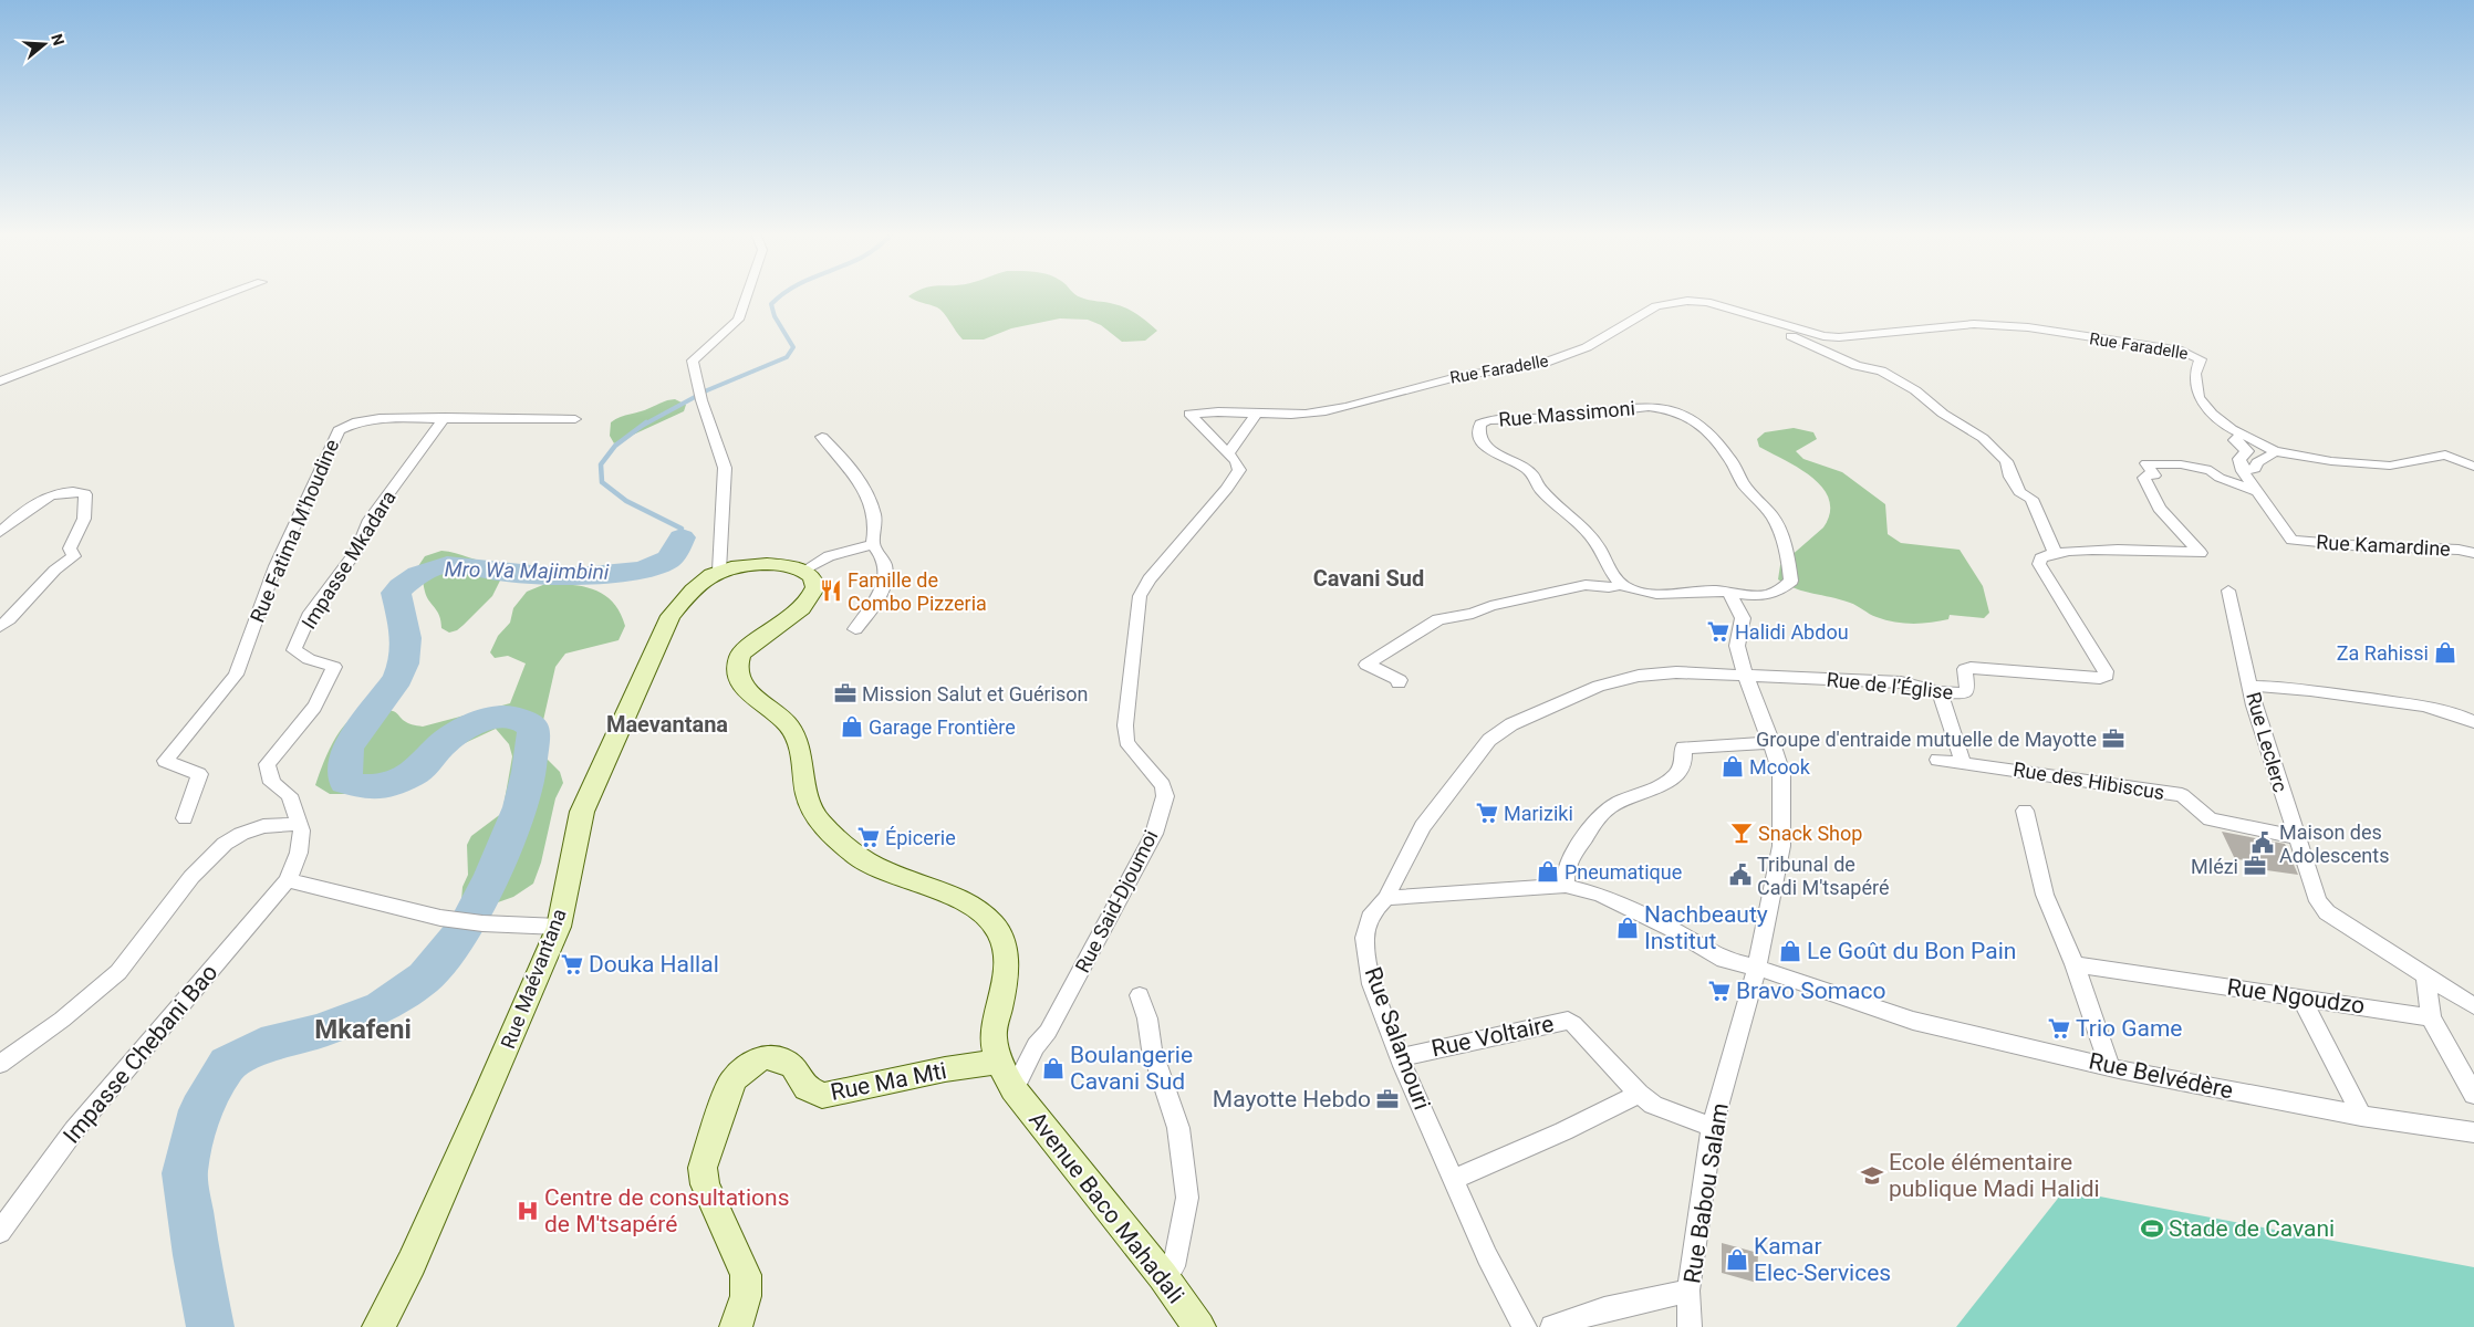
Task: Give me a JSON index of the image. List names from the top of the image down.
{
  "streets": {
    "street": [
      "Rue Faradelle",
      "Rue Massimoni",
      "Rue Fatima M'houdine",
      "Rue Kamardine",
      "Impasse Mkadara",
      "Rue de l’Église",
      "Rue Leclerc",
      "Rue des Hibiscus",
      "Rue Said-Djoumoi",
      "Rue Maévantana",
      "Rue Ngoudzo",
      "Rue Voltaire",
      "Rue Salamouri",
      "Impasse Chebani Bao",
      "Rue Belvédère",
      "Rue Ma Mti",
      "Rue Babou Salam",
      "Avenue Baco Mahadali"
    ]
  },
  "crossings": [
    ["Rue Faradelle", "Rue Said-Djoumoi"],
    ["Rue Fatima M'houdine", "Impasse Mkadara"],
    ["Impasse Mkadara", "Impasse Chebani Bao"],
    ["Rue de l’Église", "Rue Salamouri"],
    ["Rue de l’Église", "Rue Babou Salam"],
    ["Rue Leclerc", "Rue des Hibiscus"],
    ["Rue Said-Djoumoi", "Avenue Baco Mahadali"],
    ["Rue Voltaire", "Rue Salamouri"],
    ["Rue Voltaire", "Rue Babou Salam"],
    ["Rue Salamouri", "Rue Belvédère"],
    ["Rue Salamouri", "Rue Babou Salam"],
    ["Rue Belvédère", "Rue Babou Salam"]
  ],
  "districts": ["Cavani Sud", "Maevantana", "Mkafeni"],
  "water": ["Mro Wa Majimbini"],
  "places": {
    "restaurant": ["Famille de Combo Pizzeria"],
    "supermarket": [
      "Halidi Abdou",
      "Mariziki",
      "Épicerie",
      "Douka Hallal",
      "Bravo Somaco",
      "Trio Game"
    ],
    "shop": [
      "Za Rahissi",
      "Garage Frontière",
      "Mcook",
      "Pneumatique",
      "Nachbeauty Institut",
      "Le Goût du Bon Pain",
      "Boulangerie Cavani Sud",
      "Kamar Elec-Services"
    ],
    "office": [
      "Mission Salut et Guérison",
      "Groupe d'entraide mutuelle de Mayotte",
      "Mlézi",
      "Mayotte Hebdo"
    ],
    "bar": ["Snack Shop"],
    "public building": ["Maison des Adolescents", "Tribunal de Cadi M'tsapéré"],
    "school or university": ["Ecole élémentaire publique Madi Halidi"],
    "hospital": ["Centre de consultations de M'tsapéré"],
    "sports": ["Stade de Cavani"]
  },
  "north": "right"
}
